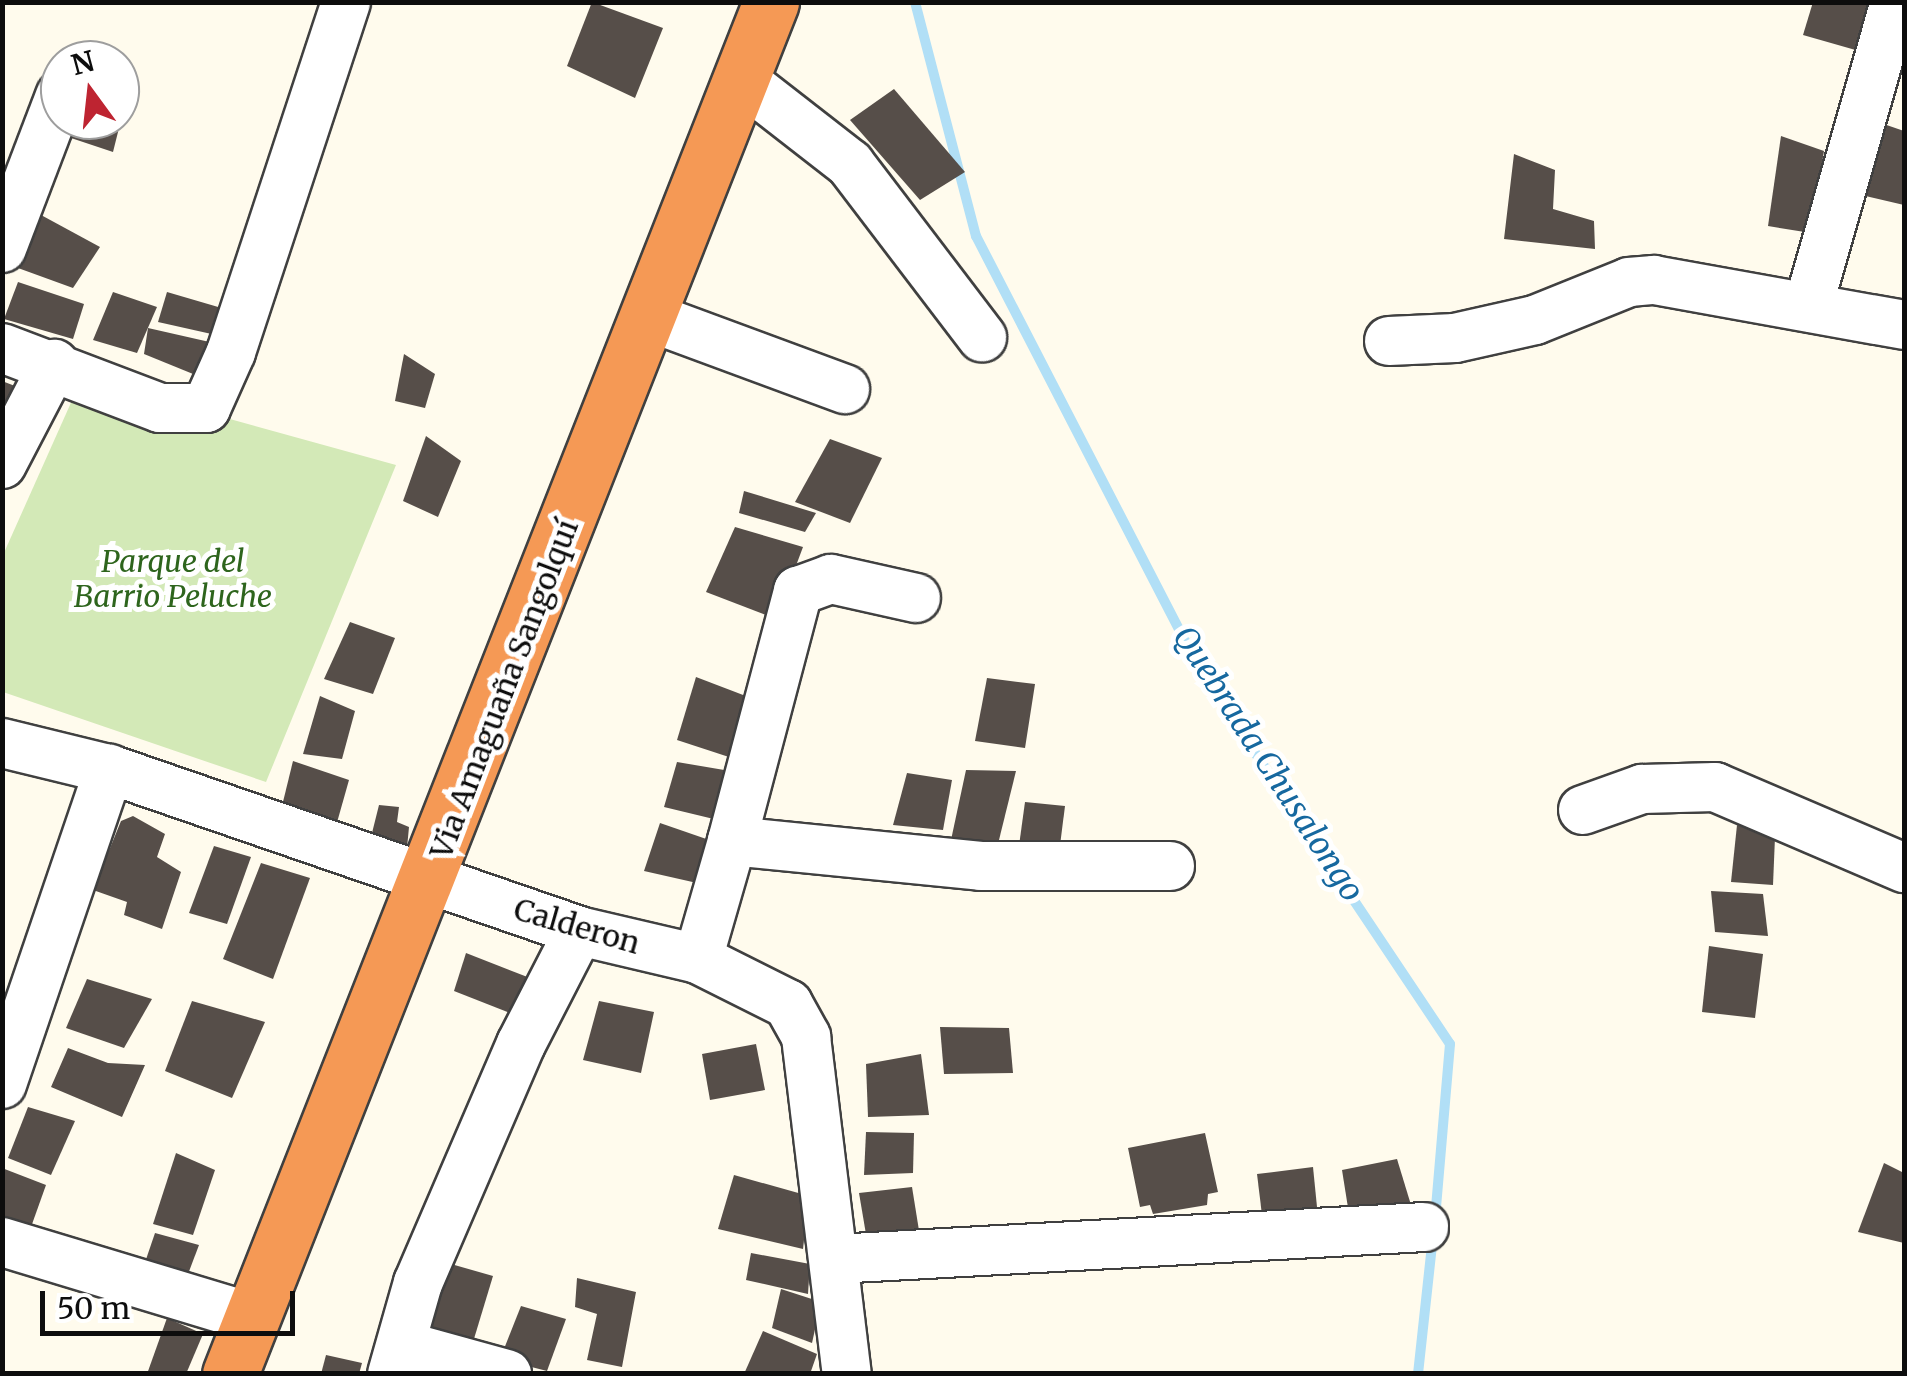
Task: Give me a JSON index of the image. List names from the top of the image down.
{
  "streets": {
    "highway": ["Via Amaguaña Sangolquí"],
    "street": ["Calderon"]
  },
  "crossings": [
    ["Via Amaguaña Sangolquí", "Calderon"]
  ],
  "water": ["Quebrada Chusalongo"],
  "parks": ["Parque del Barrio Peluche"],
  "scale_bar": "50 m",
  "north": "top"
}
